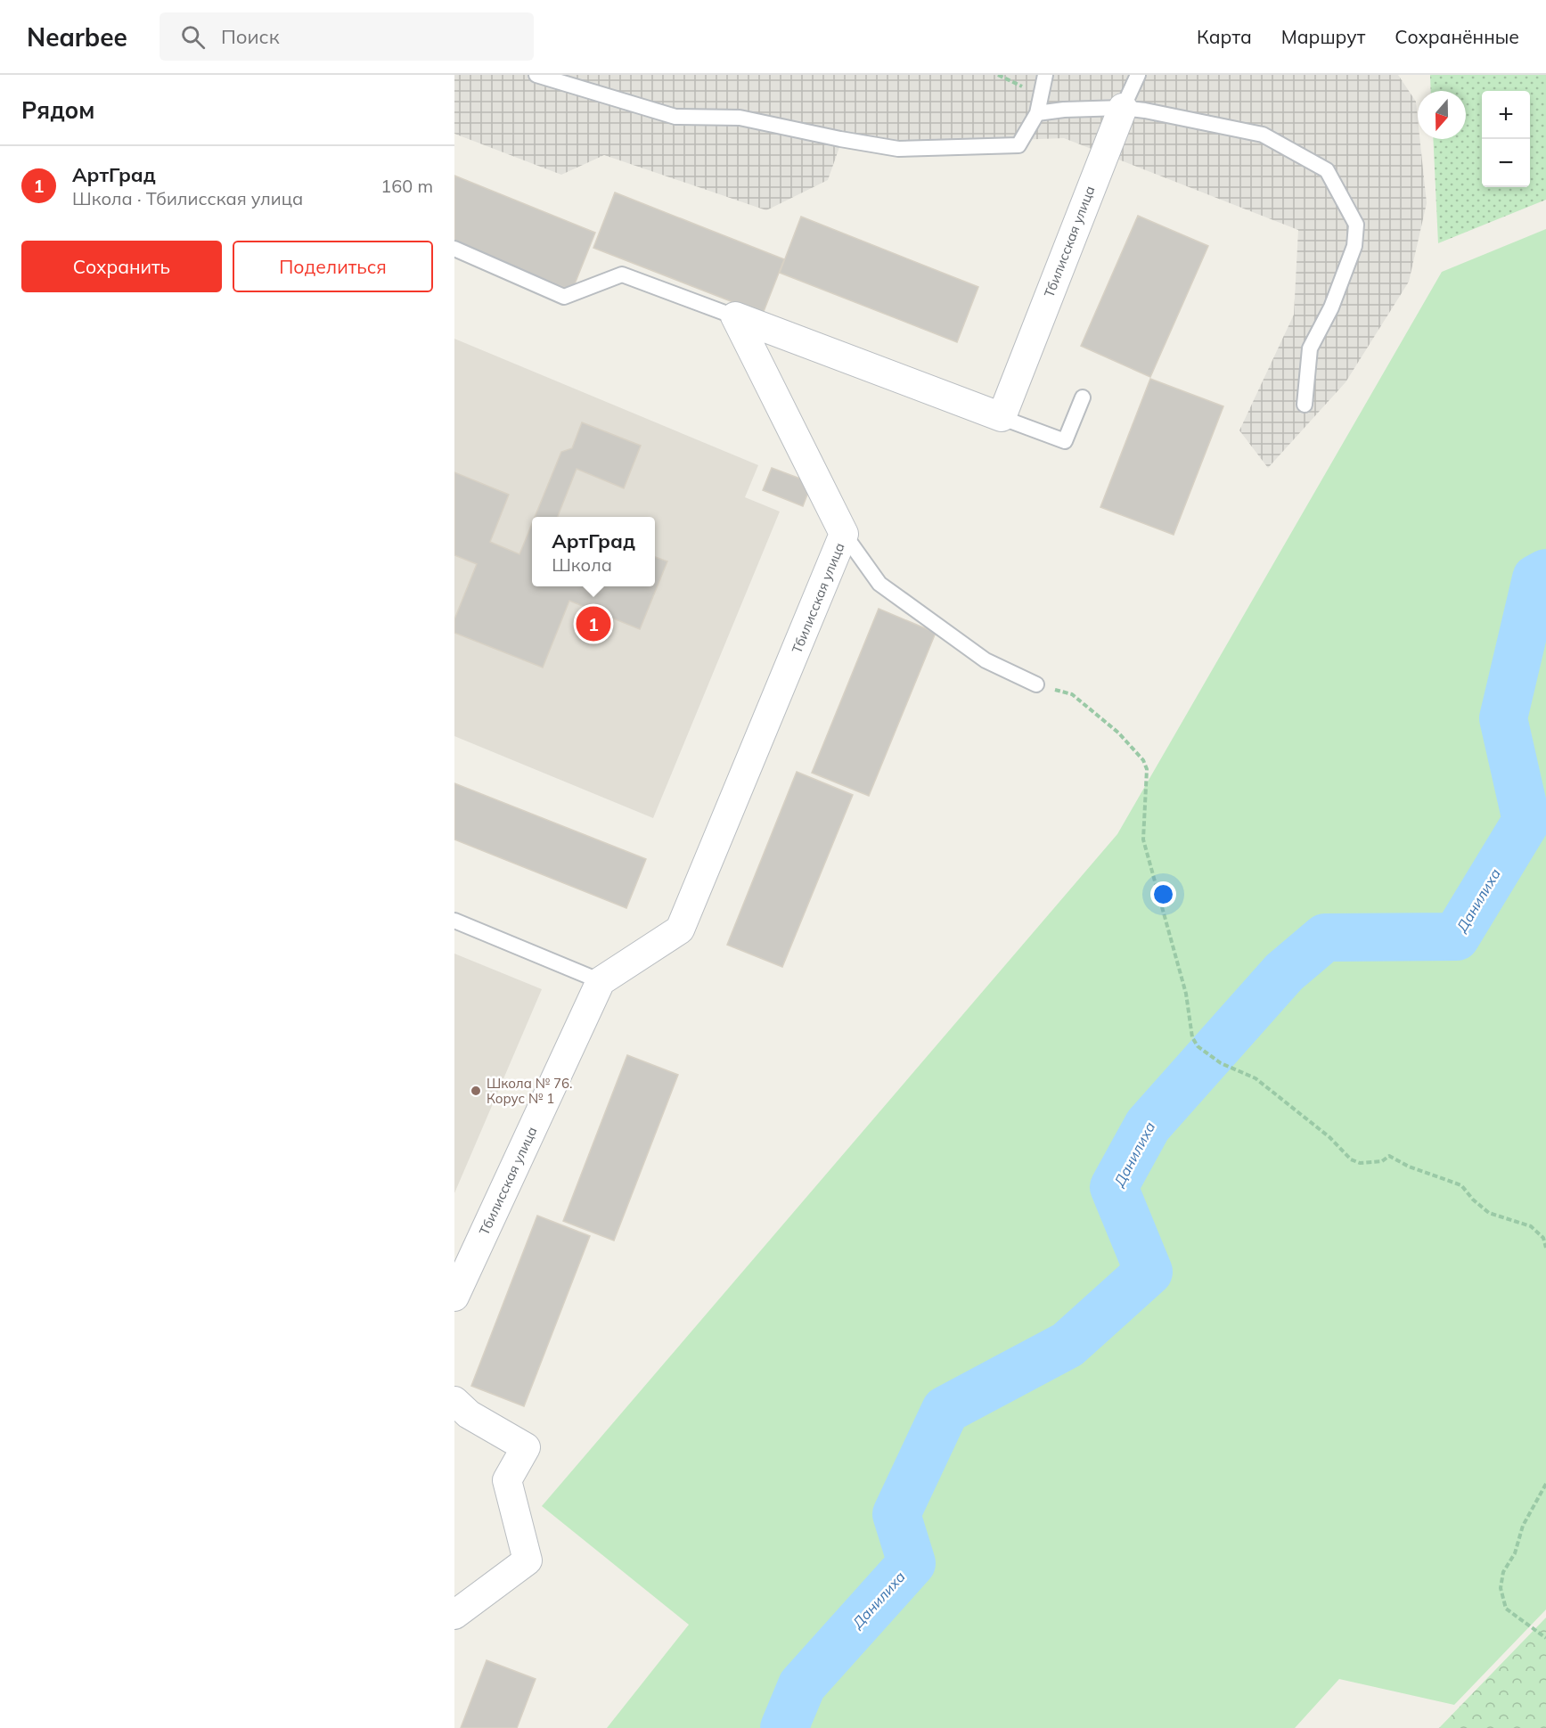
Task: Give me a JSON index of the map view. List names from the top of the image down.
{
  "streets": {
    "street": ["Тбилисская улица"]
  },
  "water": ["Данилиха"],
  "places": ["Школа № 76. Корус № 1"],
  "north": "bottom",
  "page": {
    "header": "Nearbee",
    "search": "Поиск",
    "nav": ["Карта", "Маршрут", "Сохранённые"],
    "heading": "Рядом",
    "map_buttons": ["+", "−"],
    "list": [
      {
        "mark": "1",
        "name": "АртГрад",
        "note": "Школа · Тбилисская улица",
        "value": "160 m"
      }
    ],
    "buttons": ["Сохранить", "Поделиться"],
    "popup": ["АртГрад", "Школа"],
    "pins": "1"
  }
}
